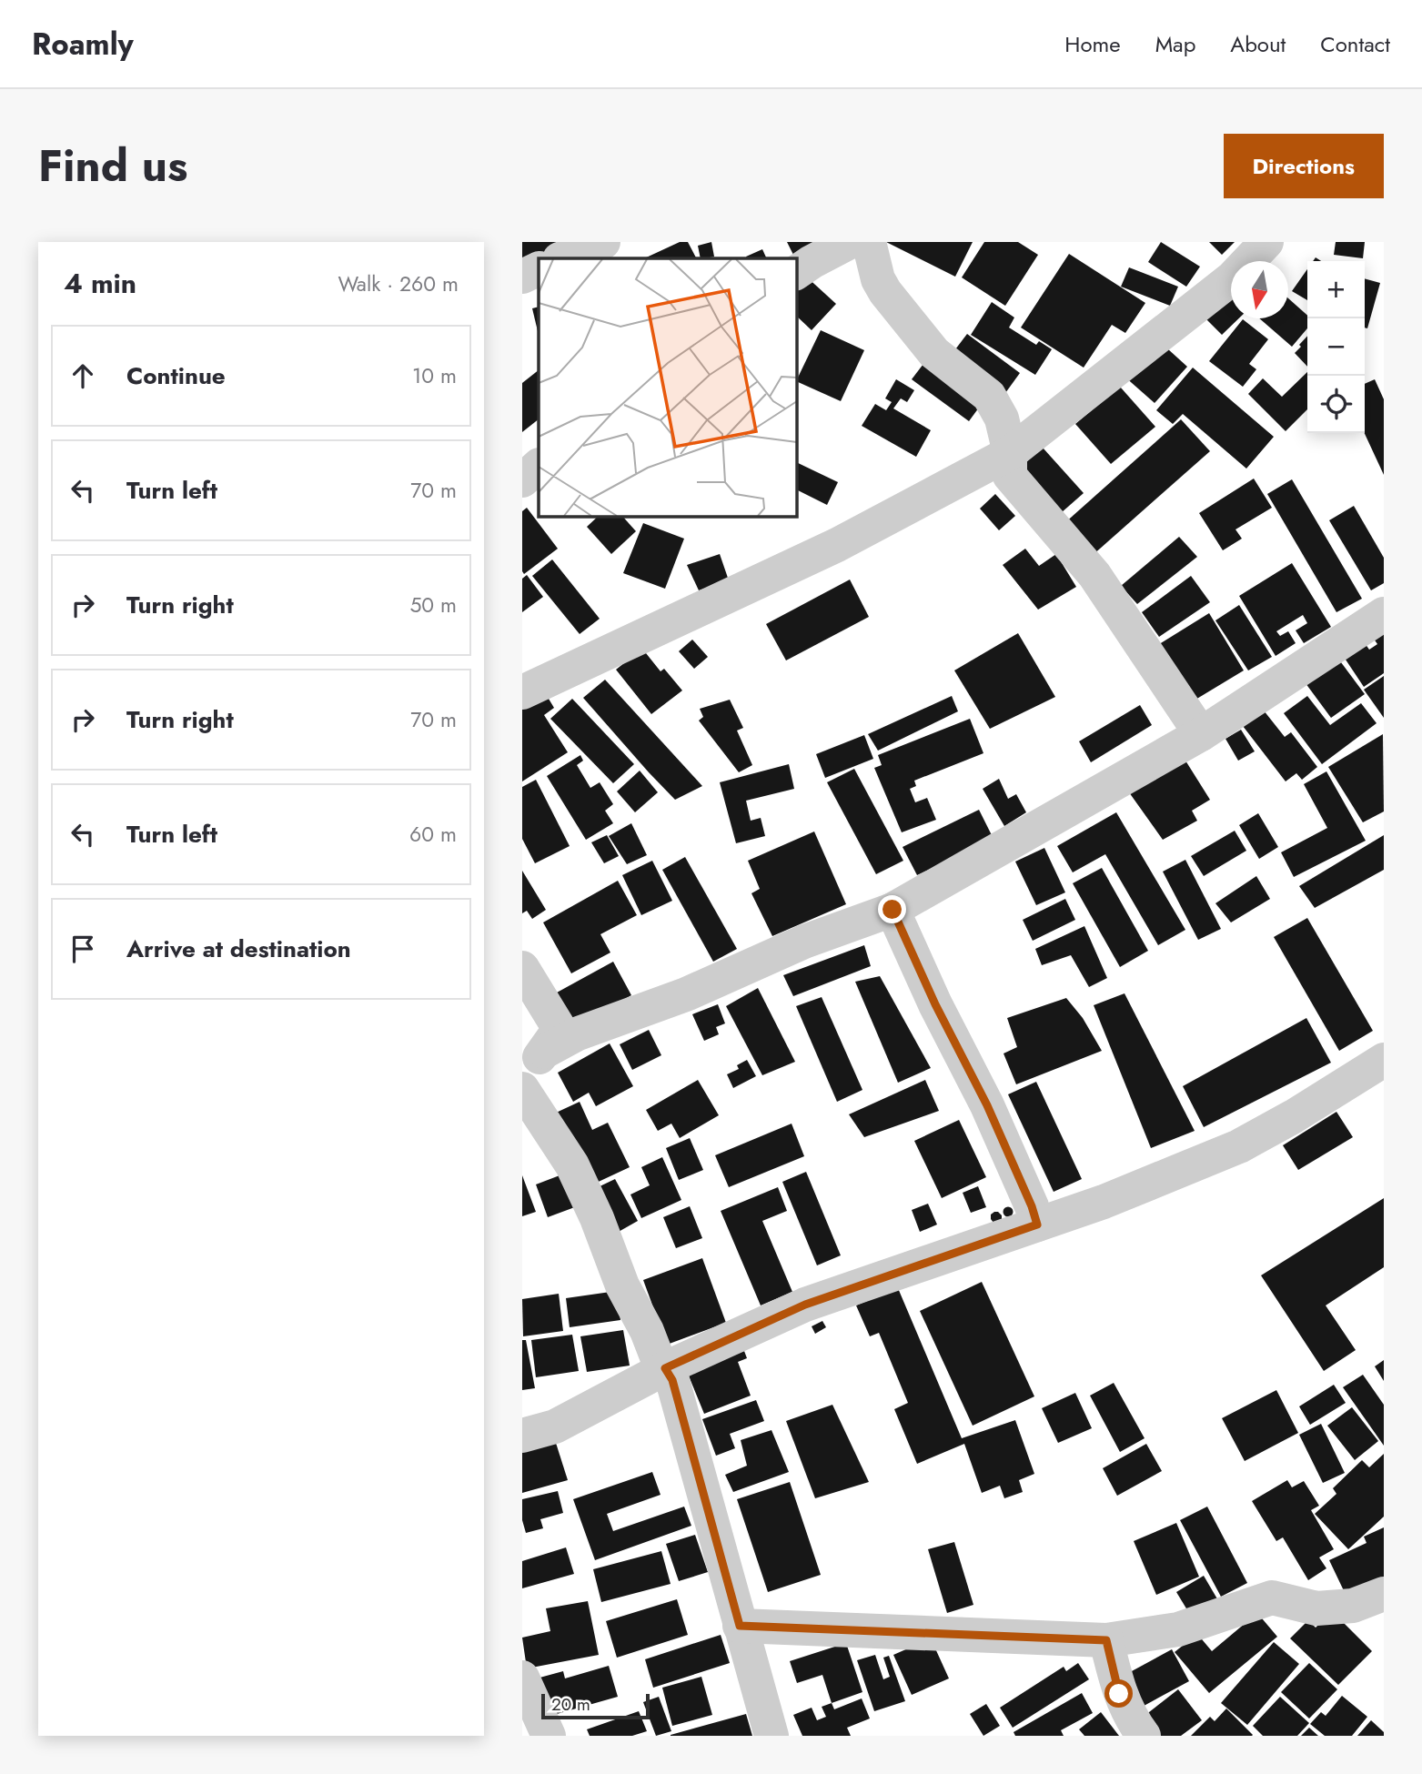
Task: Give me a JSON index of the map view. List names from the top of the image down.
{
  "scale_bar": "20 m",
  "north": "bottom",
  "page": {
    "header": "Roamly",
    "nav": [
      "Home",
      "Map",
      "About",
      "Contact"
    ],
    "title": "Find us",
    "buttons": "Directions",
    "heading": ["4 min", "Walk · 260 m"],
    "map_buttons": ["+", "−"],
    "list": [
      ["Continue", "10 m"],
      ["Turn left", "70 m"],
      ["Turn right", "50 m"],
      ["Turn right", "70 m"],
      ["Turn left", "60 m"],
      "Arrive at destination"
    ],
    "scale": "20 m"
  }
}
